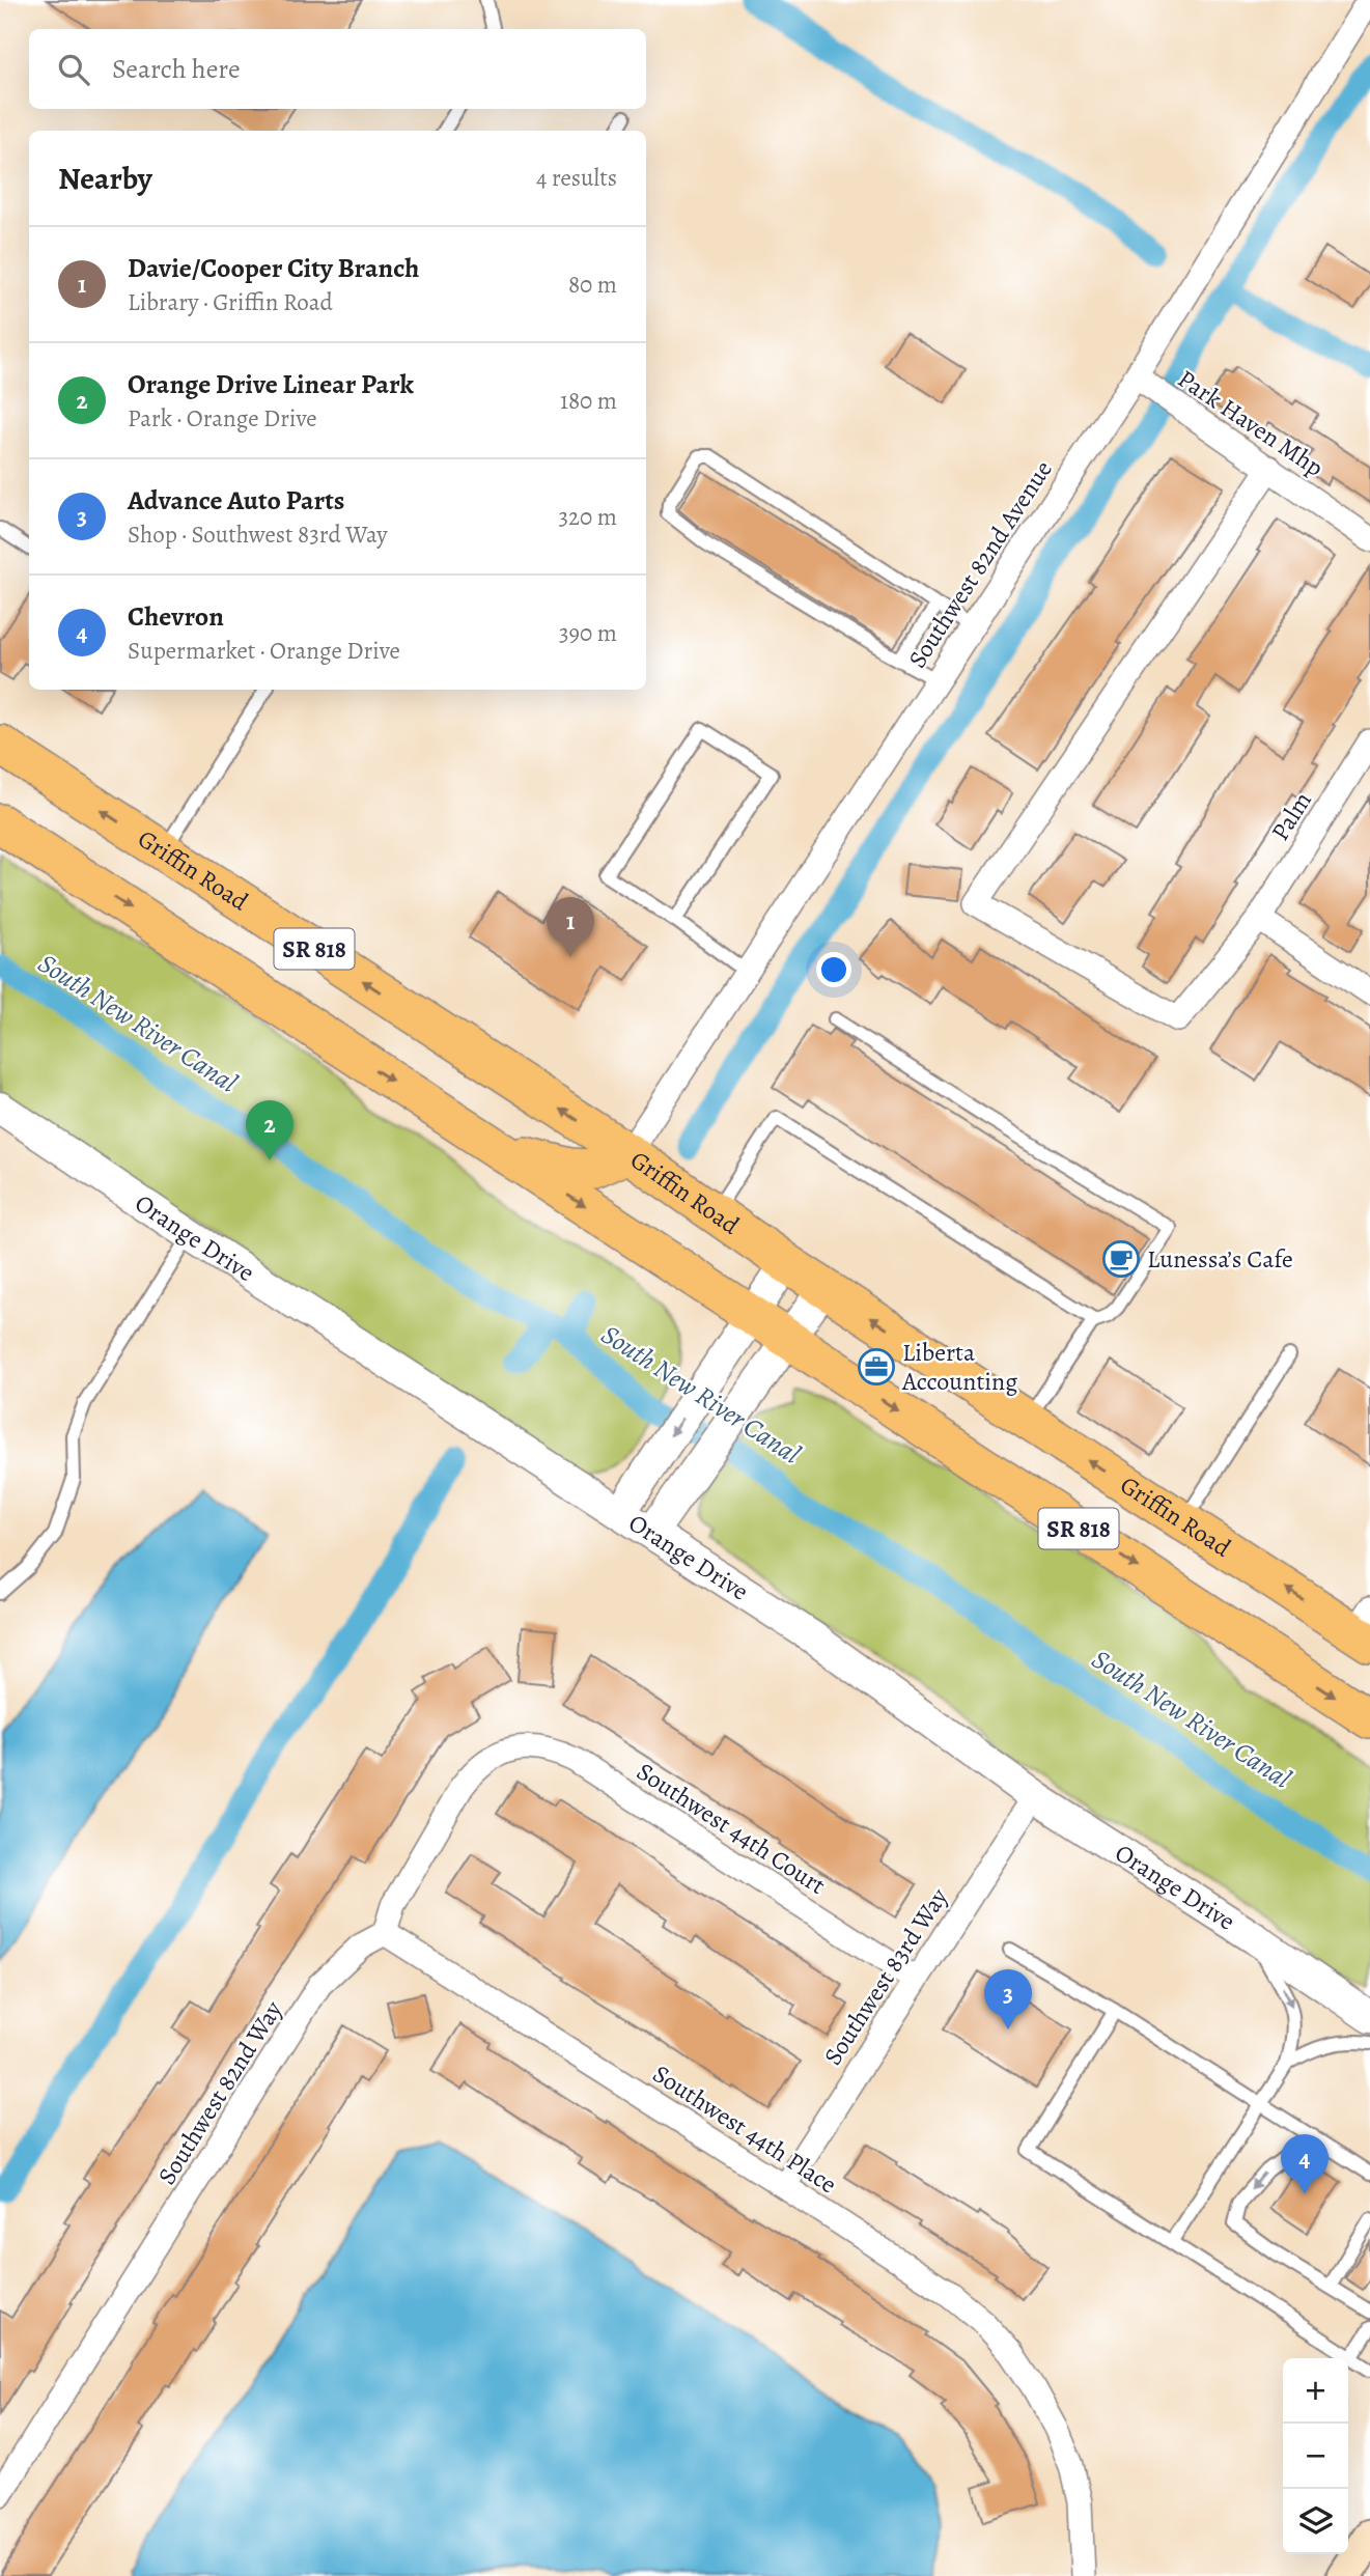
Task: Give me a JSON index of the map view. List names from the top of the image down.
{
  "streets": {
    "main road": ["Griffin Road", "SR 818"],
    "street": [
      "Park Haven Mhp",
      "Southwest 82nd Avenue",
      "Palm",
      "Orange Drive",
      "Southwest 44th Court",
      "Southwest 83rd Way",
      "Southwest 82nd Way",
      "Southwest 44th Place"
    ]
  },
  "crossings": [
    ["Park Haven Mhp", "Southwest 82nd Avenue"],
    ["Park Haven Mhp", "Palm"],
    ["Southwest 82nd Avenue", "Griffin Road"],
    ["Orange Drive", "Southwest 83rd Way"],
    ["Southwest 44th Court", "Southwest 83rd Way"],
    ["Southwest 44th Court", "Southwest 82nd Way"],
    ["Southwest 44th Court", "Southwest 44th Place"],
    ["Southwest 83rd Way", "Southwest 44th Place"],
    ["Southwest 82nd Way", "Southwest 44th Place"]
  ],
  "water": ["South New River Canal"],
  "places": {
    "cafe": ["Lunessa’s Cafe"],
    "office": ["Liberta Accounting"]
  },
  "page": {
    "search": "Search here",
    "heading": ["Nearby", "4 results"],
    "list": [
      {
        "mark": "1",
        "name": "Davie/Cooper City Branch",
        "note": "Library · Griffin Road",
        "value": "80 m"
      },
      {
        "mark": "2",
        "name": "Orange Drive Linear Park",
        "note": "Park · Orange Drive",
        "value": "180 m"
      },
      {
        "mark": "3",
        "name": "Advance Auto Parts",
        "note": "Shop · Southwest 83rd Way",
        "value": "320 m"
      },
      {
        "mark": "4",
        "name": "Chevron",
        "note": "Supermarket · Orange Drive",
        "value": "390 m"
      }
    ],
    "pins": [
      "1",
      "2",
      "3",
      "4"
    ],
    "map_buttons": ["+", "−"]
  }
}
